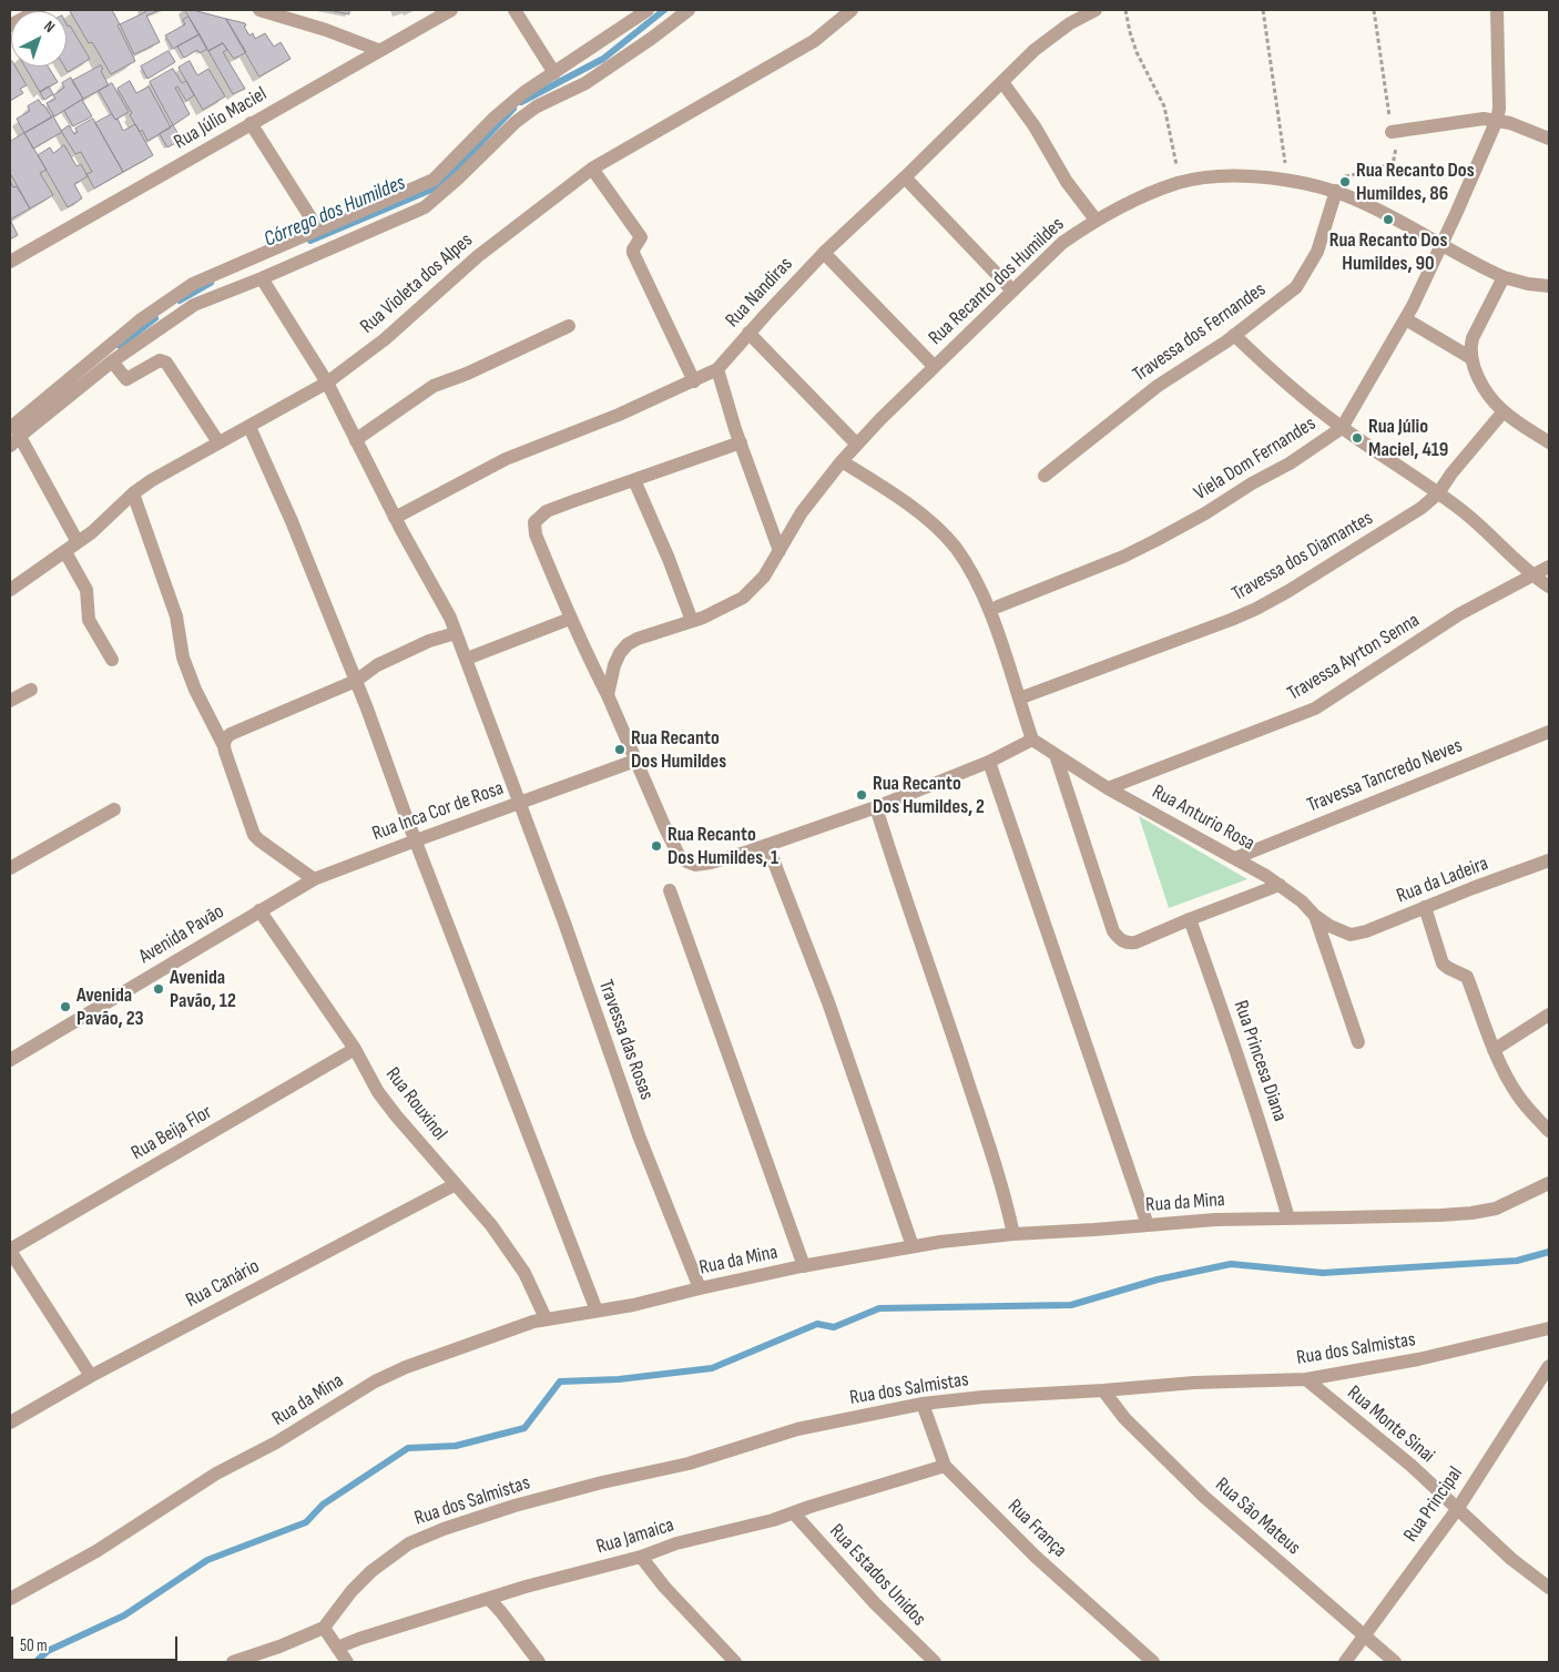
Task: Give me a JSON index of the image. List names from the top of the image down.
{
  "streets": {
    "street": [
      "Rua Júlio Maciel",
      "Rua Recanto dos Humildes",
      "Rua Violeta dos Alpes",
      "Rua Nandiras",
      "Travessa dos Fernandes",
      "Viela Dom Fernandes",
      "Travessa dos Diamantes",
      "Travessa Ayrton Senna",
      "Travessa Tancredo Neves",
      "Rua Inca Cor de Rosa",
      "Rua Anturio Rosa",
      "Rua da Ladeira",
      "Avenida Pavão",
      "Travessa das Rosas",
      "Rua Princesa Diana",
      "Rua Rouxinol",
      "Rua Beija Flor",
      "Rua da Mina",
      "Rua Canário",
      "Rua dos Salmistas",
      "Rua Monte Sinai",
      "Rua Principal",
      "Rua São Mateus",
      "Rua França",
      "Rua Jamaica",
      "Rua Estados Unidos"
    ]
  },
  "crossings": [
    ["Rua Recanto dos Humildes", "Travessa dos Fernandes"],
    ["Rua Recanto dos Humildes", "Viela Dom Fernandes"],
    ["Rua Violeta dos Alpes", "Travessa das Rosas"],
    ["Rua Nandiras", "Travessa das Rosas"],
    ["Travessa Ayrton Senna", "Rua Anturio Rosa"],
    ["Travessa Tancredo Neves", "Rua Anturio Rosa"],
    ["Rua Inca Cor de Rosa", "Avenida Pavão"],
    ["Rua Inca Cor de Rosa", "Travessa das Rosas"],
    ["Rua Inca Cor de Rosa", "Rua Rouxinol"],
    ["Rua Anturio Rosa", "Rua da Ladeira"],
    ["Avenida Pavão", "Rua Rouxinol"],
    ["Travessa das Rosas", "Rua da Mina"],
    ["Rua Princesa Diana", "Rua da Mina"],
    ["Rua Rouxinol", "Rua Beija Flor"],
    ["Rua Rouxinol", "Rua da Mina"],
    ["Rua Rouxinol", "Rua Canário"],
    ["Rua dos Salmistas", "Rua Monte Sinai"],
    ["Rua dos Salmistas", "Rua São Mateus"],
    ["Rua dos Salmistas", "Rua França"],
    ["Rua Monte Sinai", "Rua Principal"],
    ["Rua Principal", "Rua São Mateus"],
    ["Rua França", "Rua Jamaica"],
    ["Rua Jamaica", "Rua Estados Unidos"]
  ],
  "water": ["Córrego dos Humildes"],
  "places": [
    "Rua Recanto Dos Humildes, 86",
    "Rua Recanto Dos Humildes, 90",
    "Rua Júlio Maciel, 419",
    "Rua Recanto Dos Humildes",
    "Rua Recanto Dos Humildes, 2",
    "Rua Recanto Dos Humildes, 1",
    "Avenida Pavão, 12",
    "Avenida Pavão, 23"
  ],
  "scale_bar": "50 m",
  "north": "top right"
}
